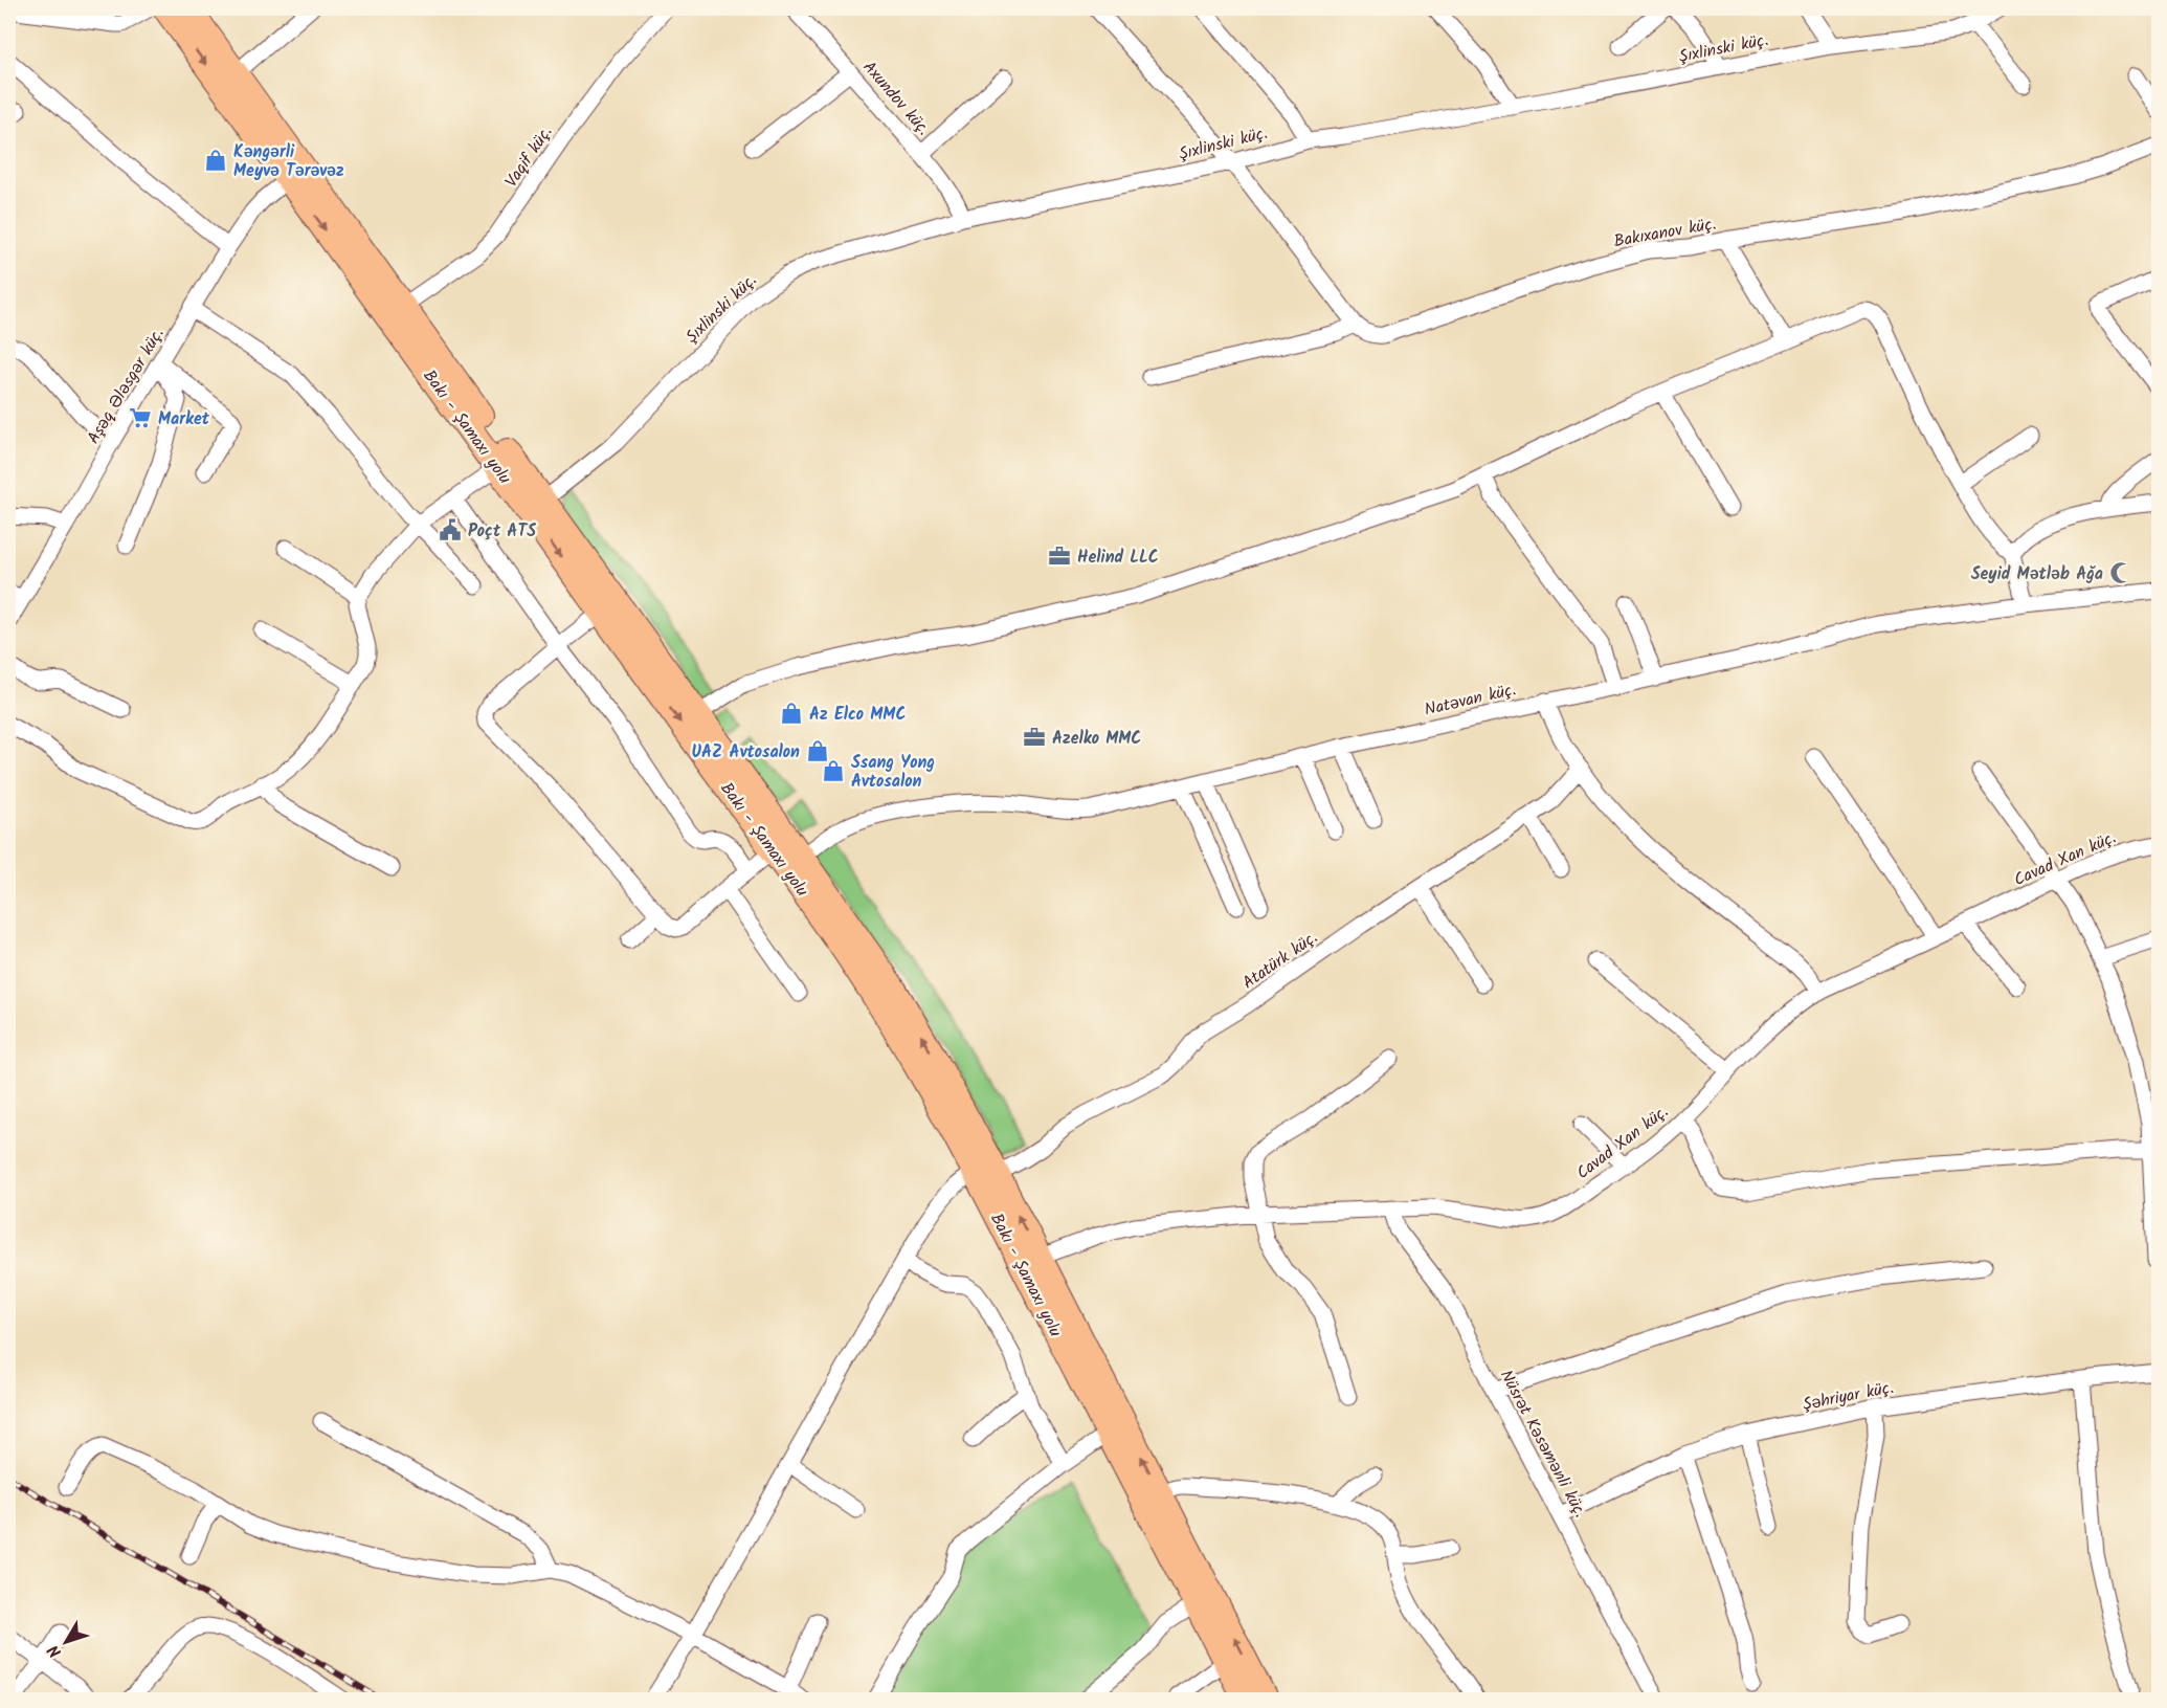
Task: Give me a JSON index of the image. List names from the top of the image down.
{
  "streets": {
    "highway": ["Bakı - Şamaxı yolu"],
    "street": [
      "Şıxlinski küç.",
      "Axundov küç.",
      "Vaqif küç.",
      "Bakıxanov küç.",
      "Aşəq Ələsgər küç.",
      "Natəvan küç.",
      "Cavad Xan küç.",
      "Atatürk küç.",
      "Şəhriyar küç.",
      "Nüsrət Kəsəmənli küç."
    ]
  },
  "crossings": [
    ["Şıxlinski küç.", "Axundov küç."],
    ["Şıxlinski küç.", "Bakı - Şamaxı yolu"],
    ["Vaqif küç.", "Bakı - Şamaxı yolu"],
    ["Aşəq Ələsgər küç.", "Bakı - Şamaxı yolu"],
    ["Bakı - Şamaxı yolu", "Natəvan küç."],
    ["Bakı - Şamaxı yolu", "Cavad Xan küç."],
    ["Bakı - Şamaxı yolu", "Atatürk küç."],
    ["Cavad Xan küç.", "Nüsrət Kəsəmənli küç."],
    ["Şəhriyar küç.", "Nüsrət Kəsəmənli küç."]
  ],
  "places": {
    "shop": [
      "Kəngərli Meyvə Tərəvəz",
      "Az Elco MMC",
      "UAZ Avtosalon",
      "Ssang Yong Avtosalon"
    ],
    "supermarket": ["Market"],
    "public building": ["Poçt ATS"],
    "office": ["Helind LLC", "Azelko MMC"],
    "mosque": ["Seyid Mətləb Ağa"]
  },
  "north": "bottom left"
}
